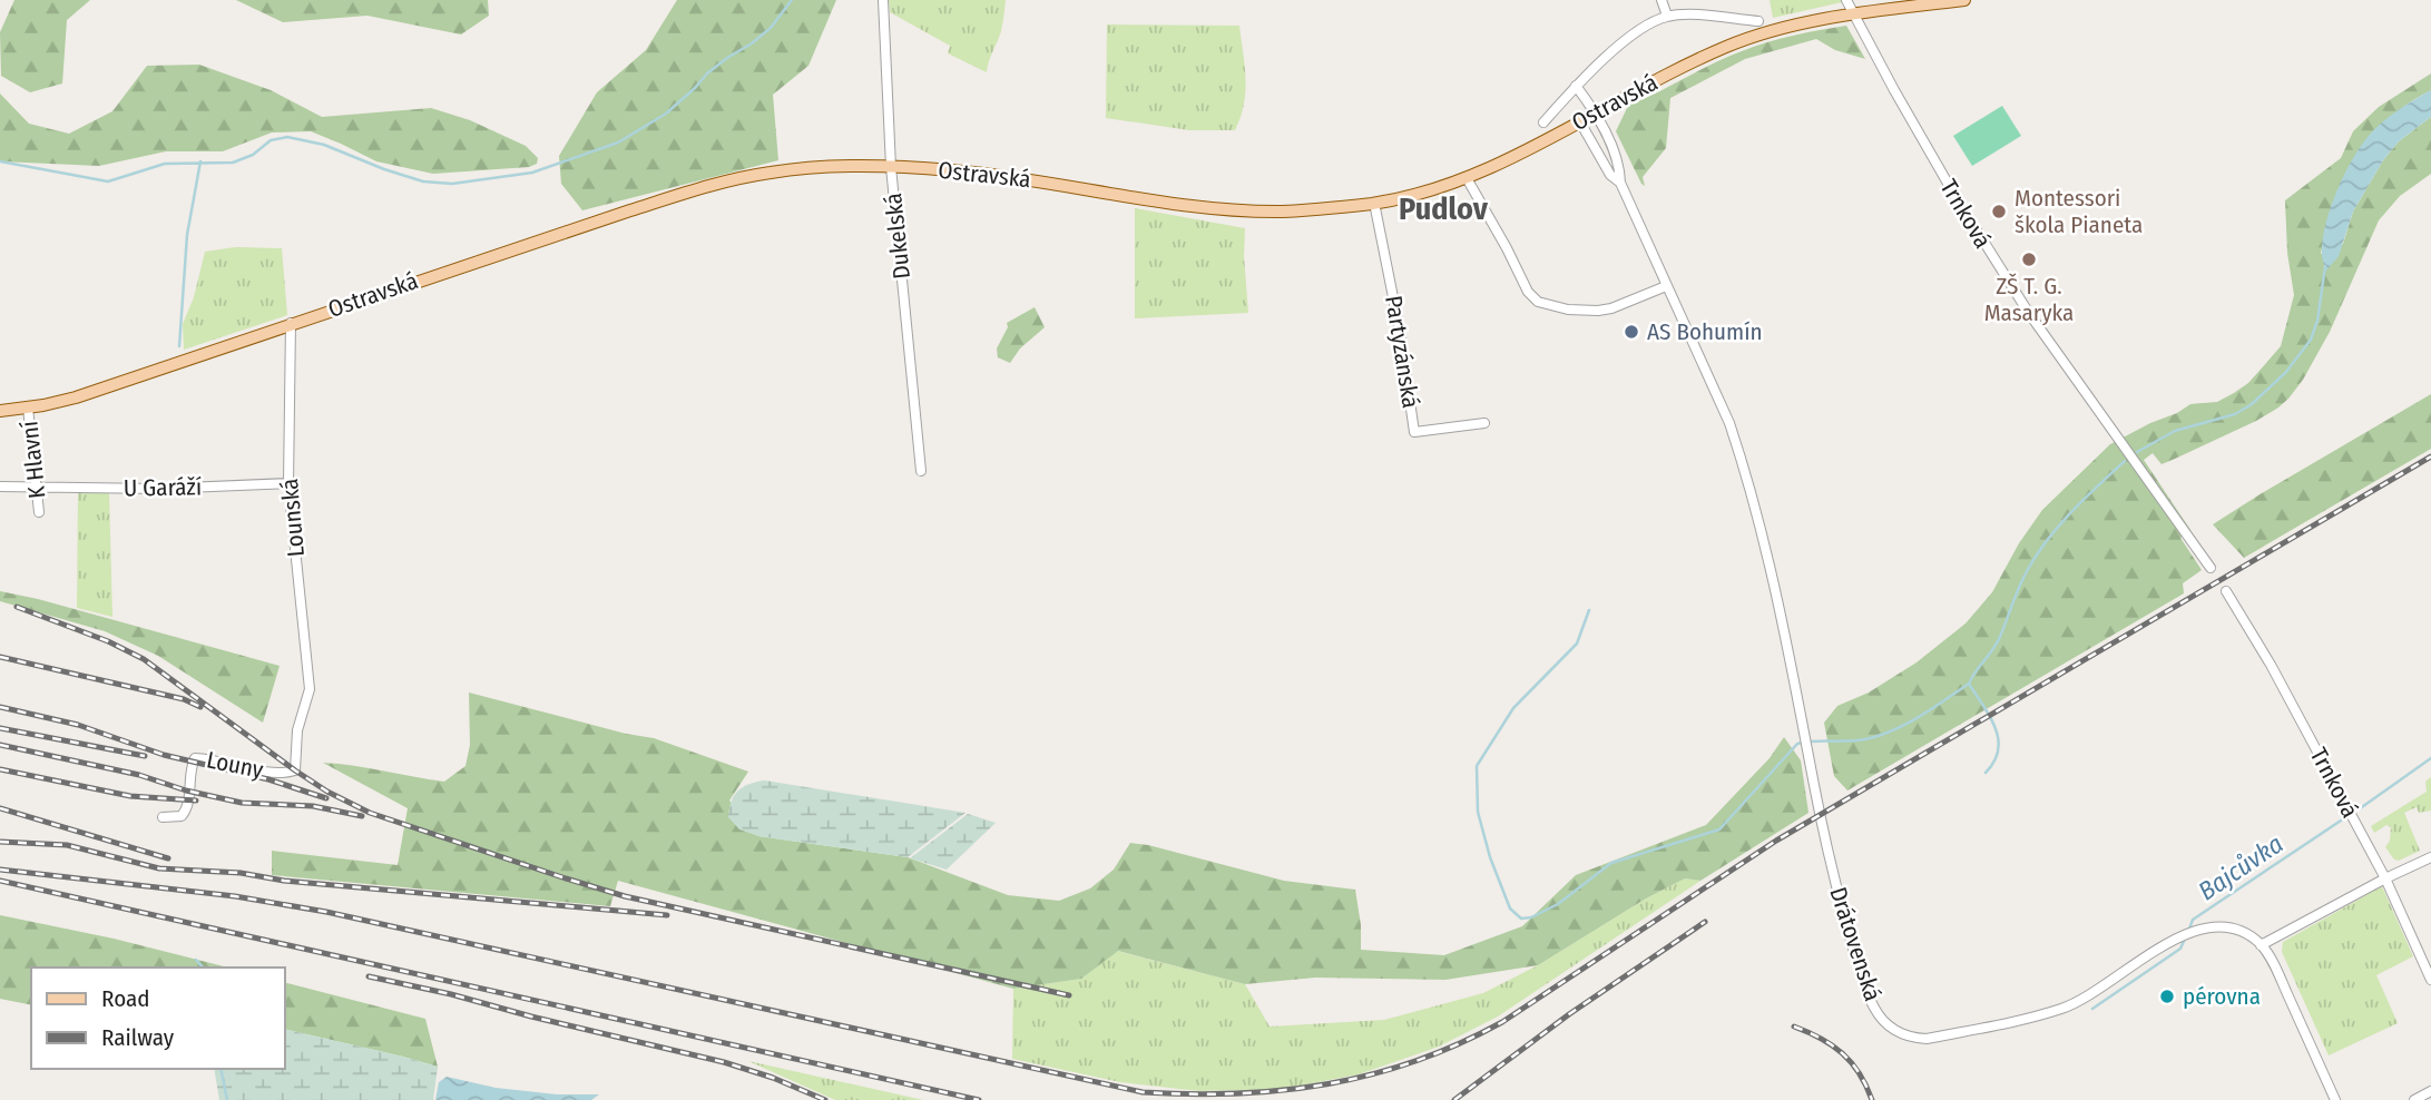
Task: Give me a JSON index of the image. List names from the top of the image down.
{
  "streets": {
    "main road": ["Ostravská"],
    "street": [
      "Trnková",
      "Dukelská",
      "Partyzánská",
      "K Hlavní",
      "U Garáží",
      "Lounská",
      "Louny",
      "Drátovenská"
    ]
  },
  "crossings": [
    ["Ostravská", "Trnková"],
    ["Ostravská", "Dukelská"],
    ["Ostravská", "Partyzánská"],
    ["Ostravská", "K Hlavní"],
    ["Ostravská", "Lounská"],
    ["Ostravská", "Drátovenská"],
    ["K Hlavní", "U Garáží"],
    ["U Garáží", "Lounská"],
    ["Lounská", "Louny"]
  ],
  "districts": ["Pudlov"],
  "water": ["Bajcůvka"],
  "places": [
    "Montessori škola Pianeta",
    "ZŠ T. G. Masaryka",
    "AS Bohumín",
    "pérovna"
  ],
  "legend": ["Road", "Railway"]
}
